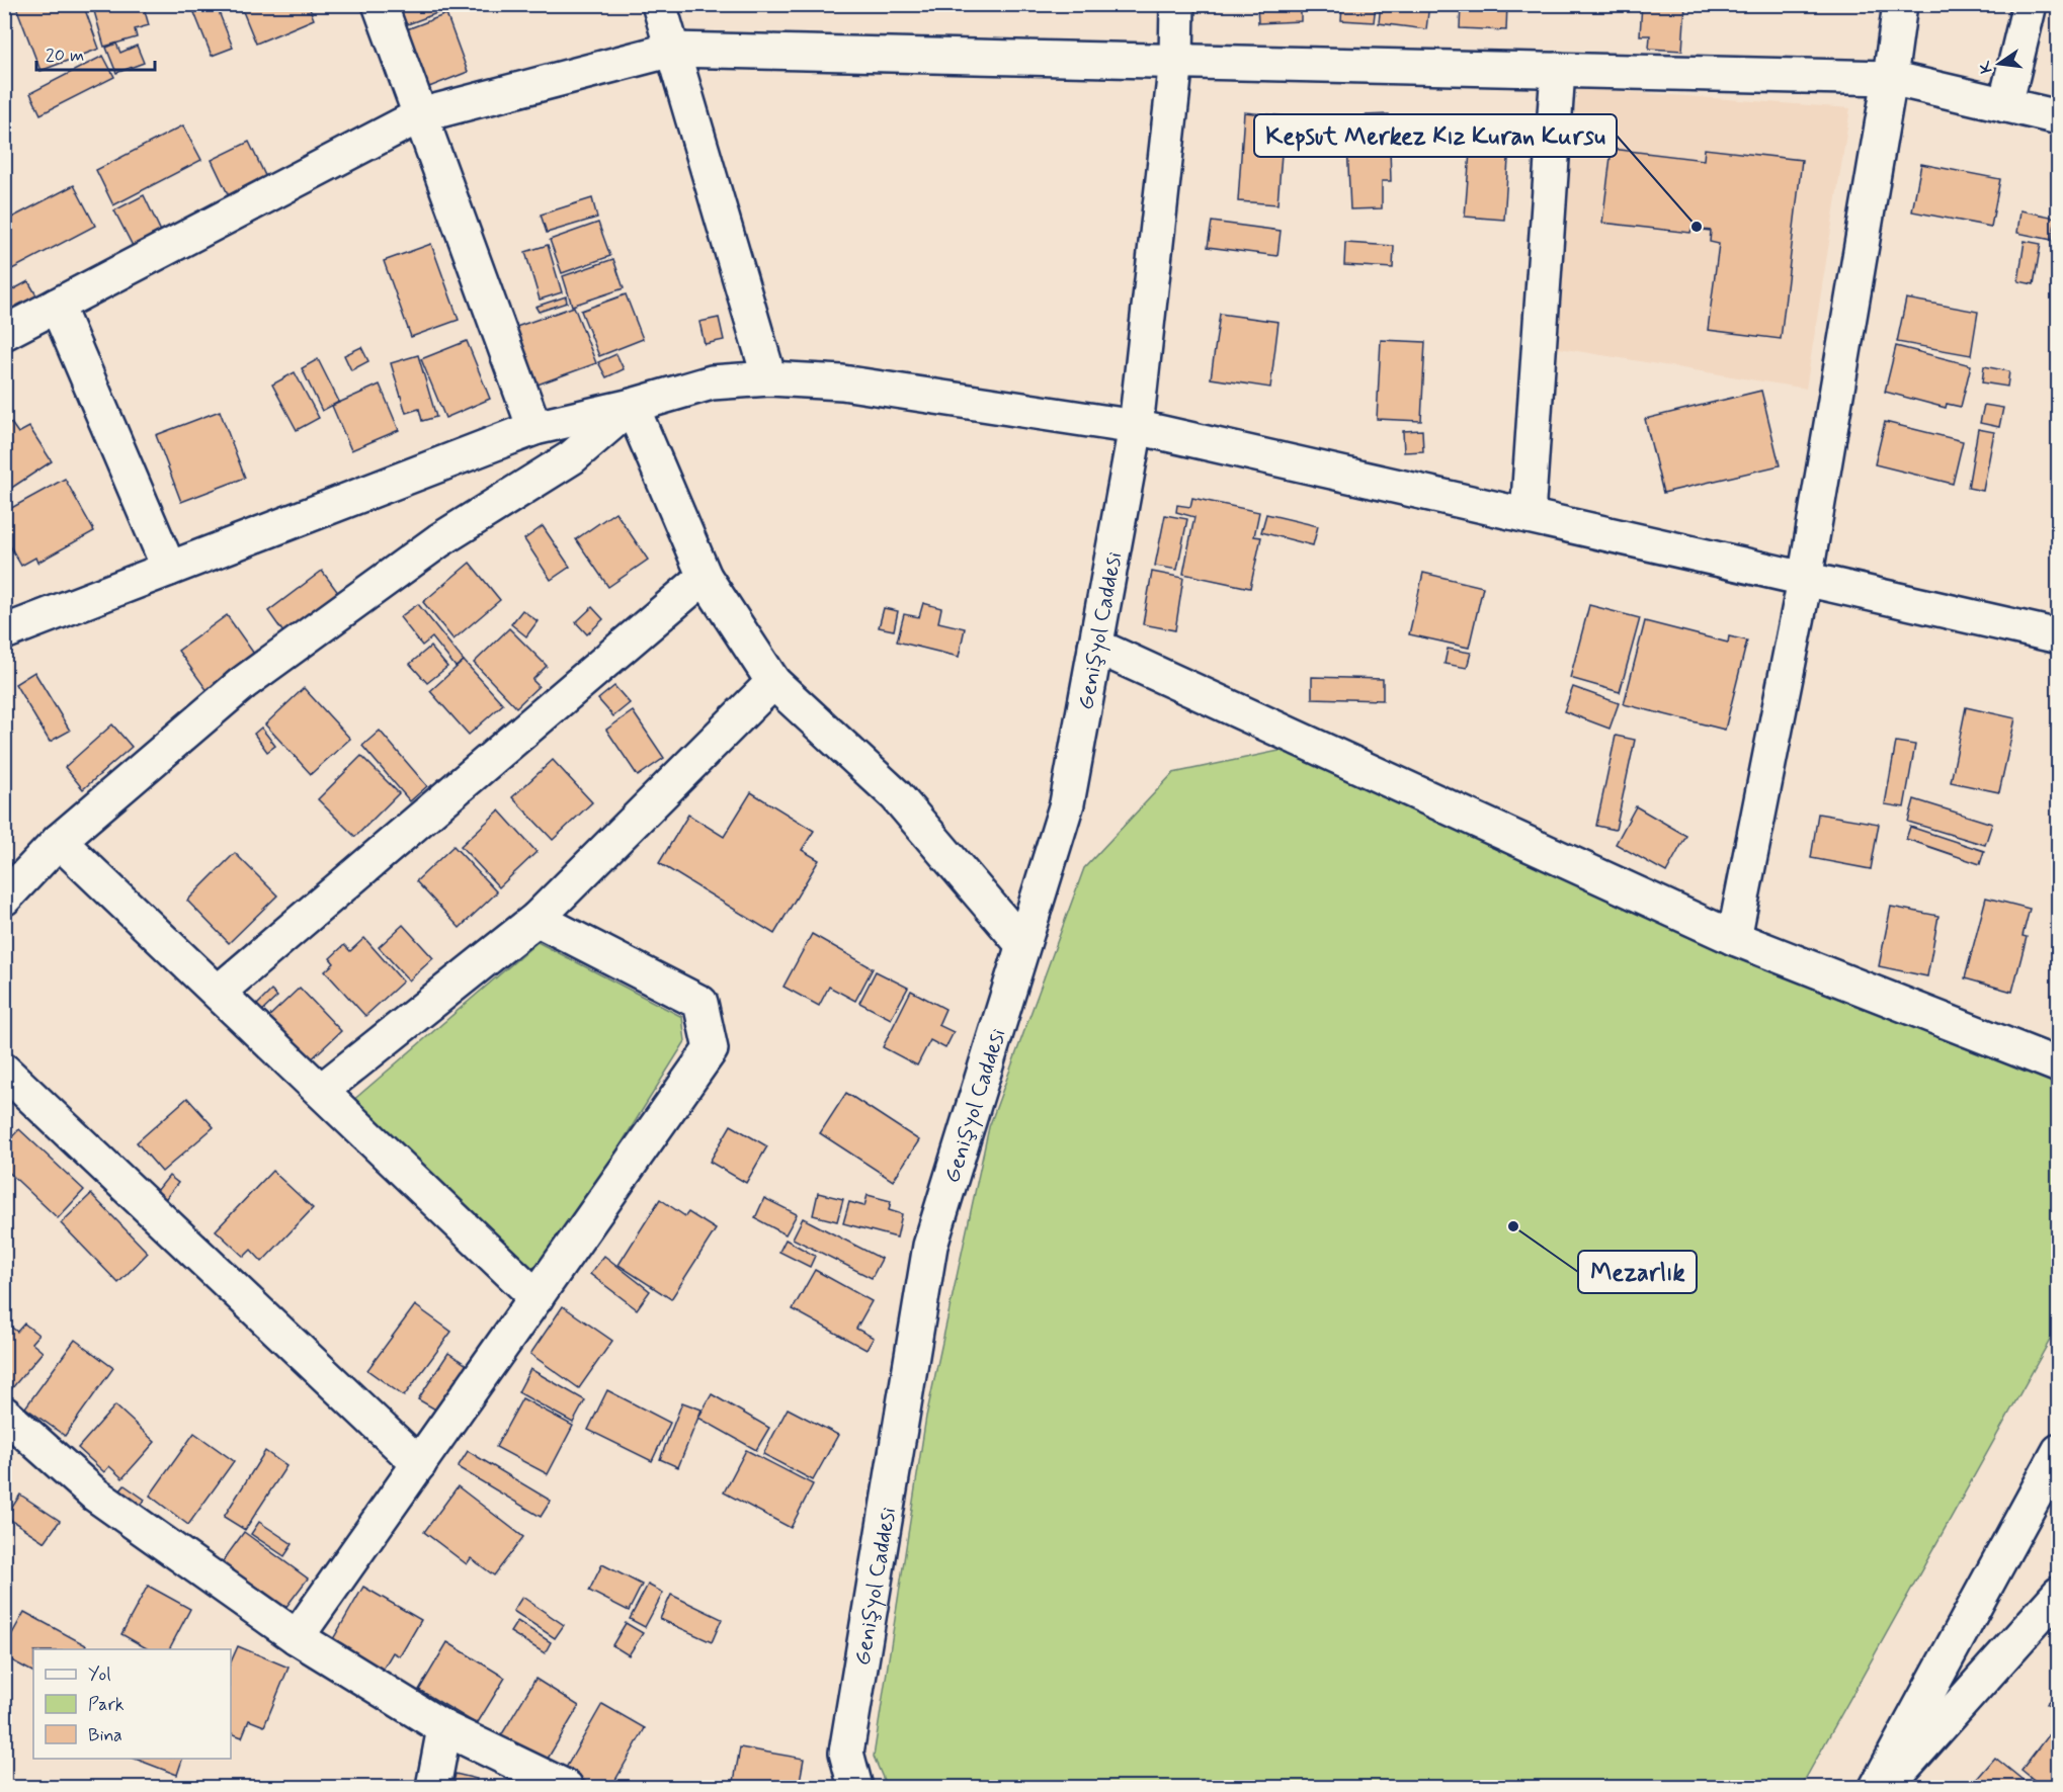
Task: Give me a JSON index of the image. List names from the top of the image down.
{
  "streets": {
    "street": ["Genişyol Caddesi"]
  },
  "places": ["Kepsut Merkez Kız Kuran Kursu", "Mezarlık"],
  "legend": ["Yol", "Park", "Bina"],
  "scale_bar": "20 m",
  "north": "left"
}
